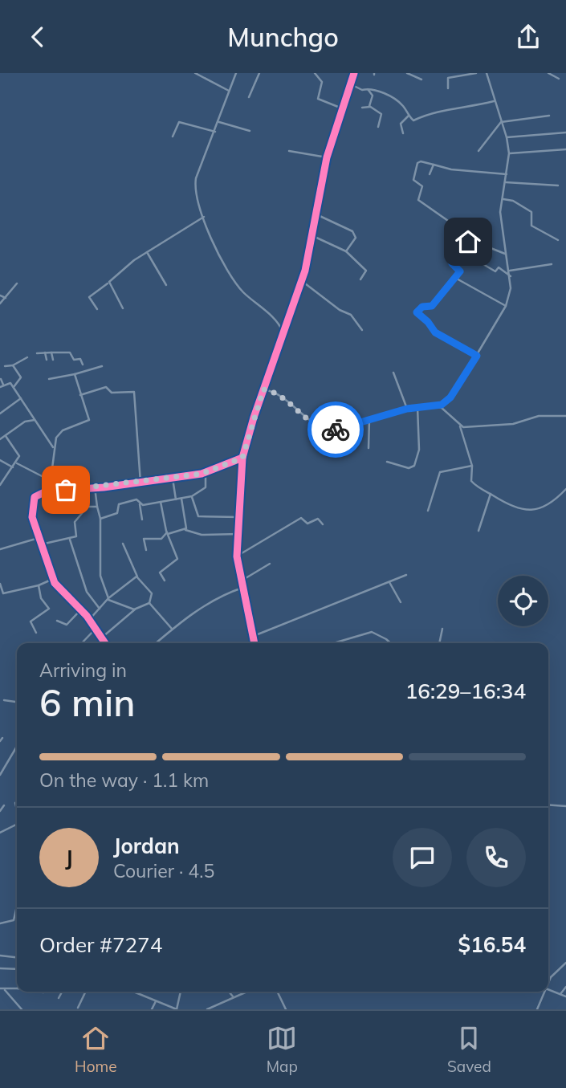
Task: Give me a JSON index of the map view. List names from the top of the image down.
{
  "page": {
    "header": "Munchgo",
    "heading": ["6 min", "Arriving in", "16:29–16:34"],
    "panel": [
      "Jordan",
      "Courier · 4.5",
      "Order #7274",
      "$16.54"
    ],
    "bar": "On the way · 1.1 km",
    "round": "J",
    "tabs": ["Home", "Map", "Saved"]
  }
}
